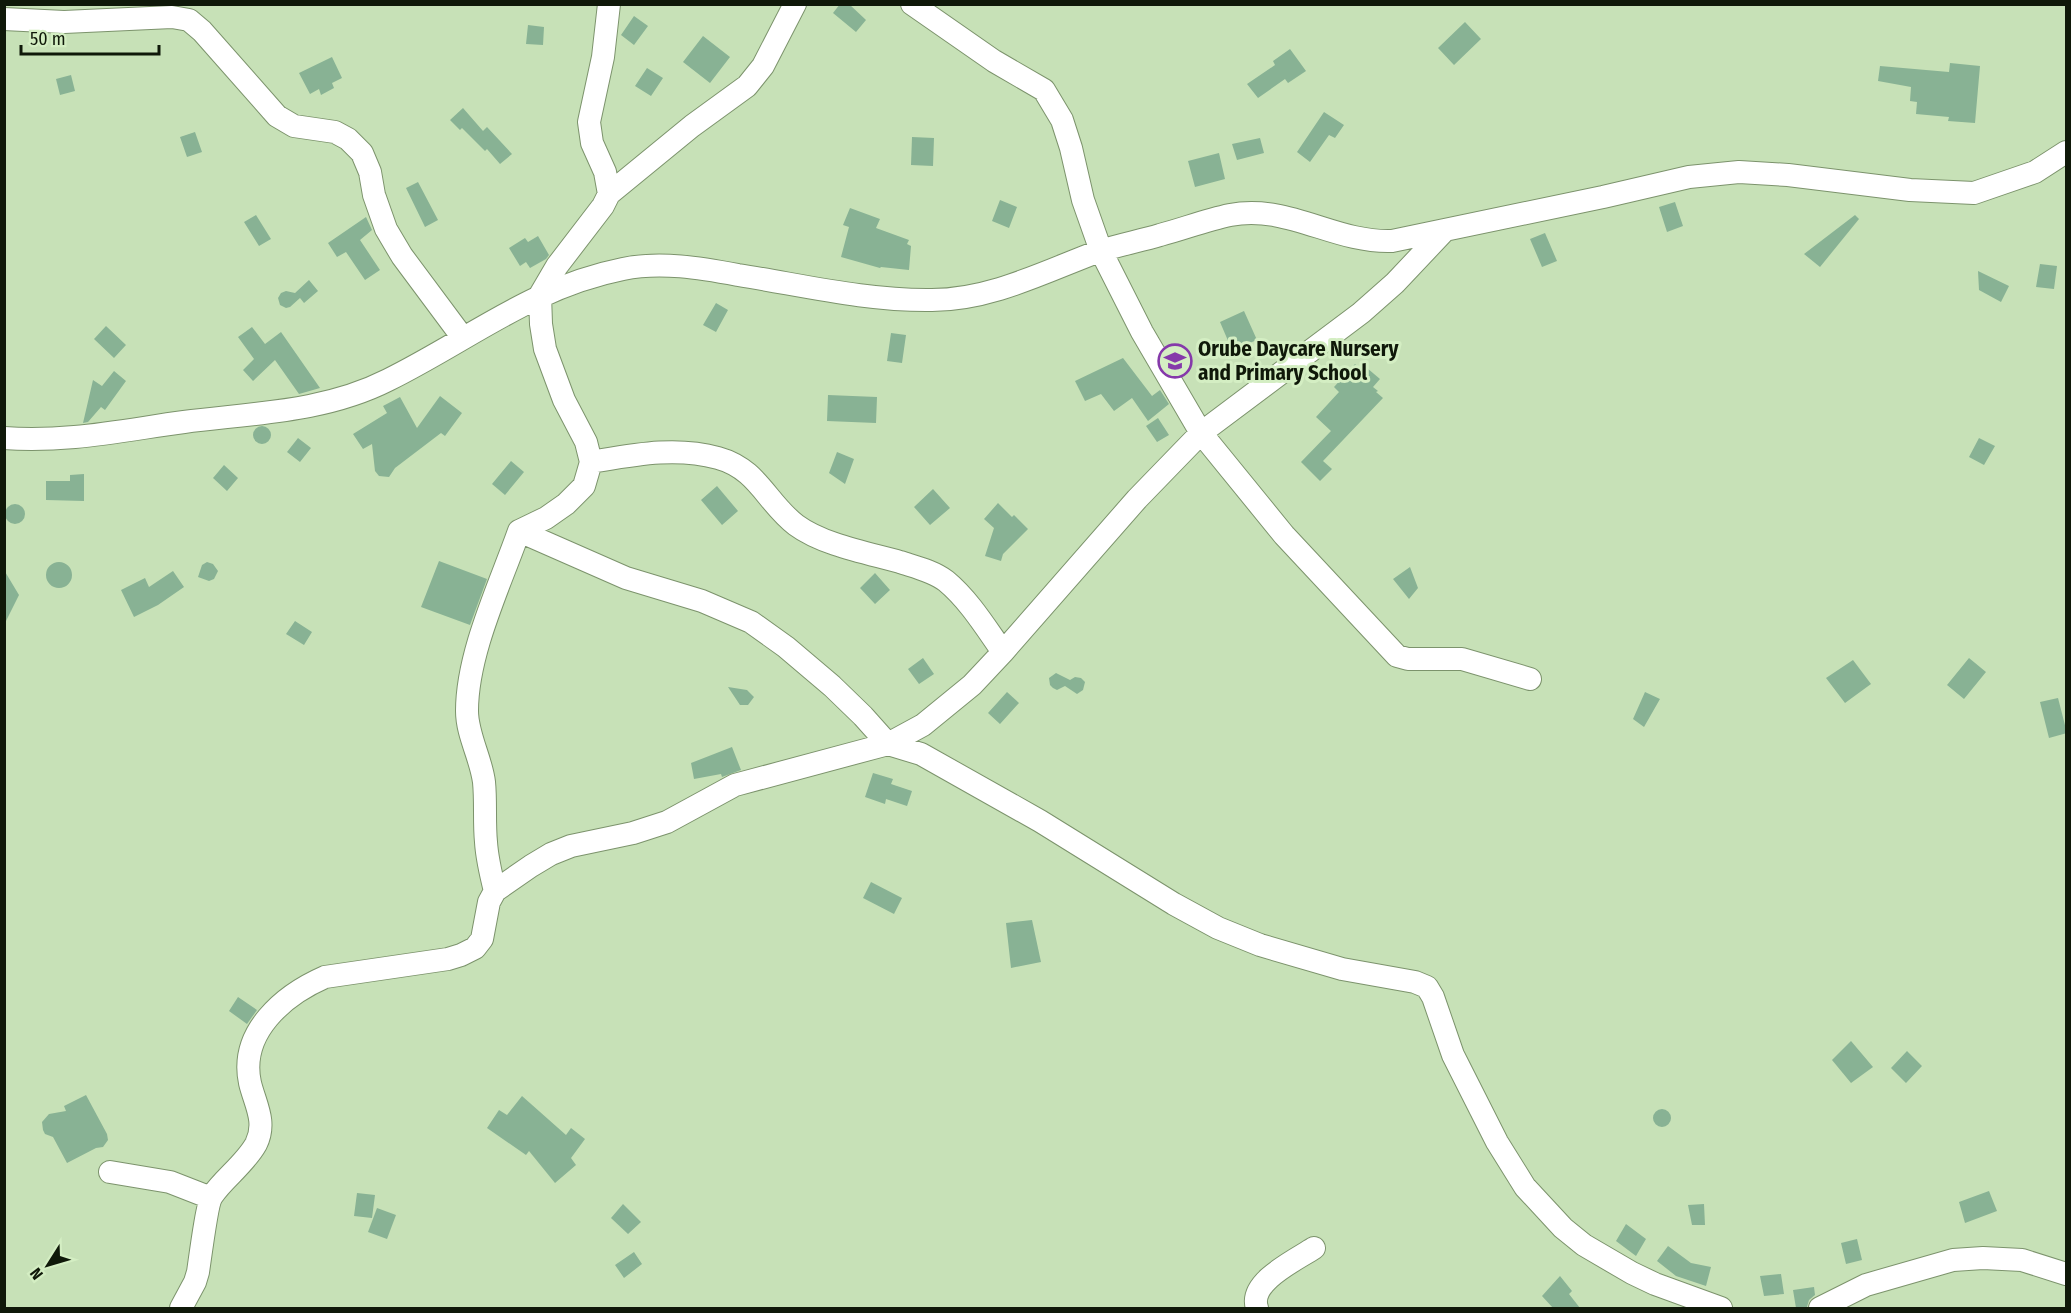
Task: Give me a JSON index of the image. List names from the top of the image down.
{
  "places": {
    "school or university": ["Orube Daycare Nursery and Primary School"]
  },
  "scale_bar": "50 m",
  "north": "bottom left"
}
